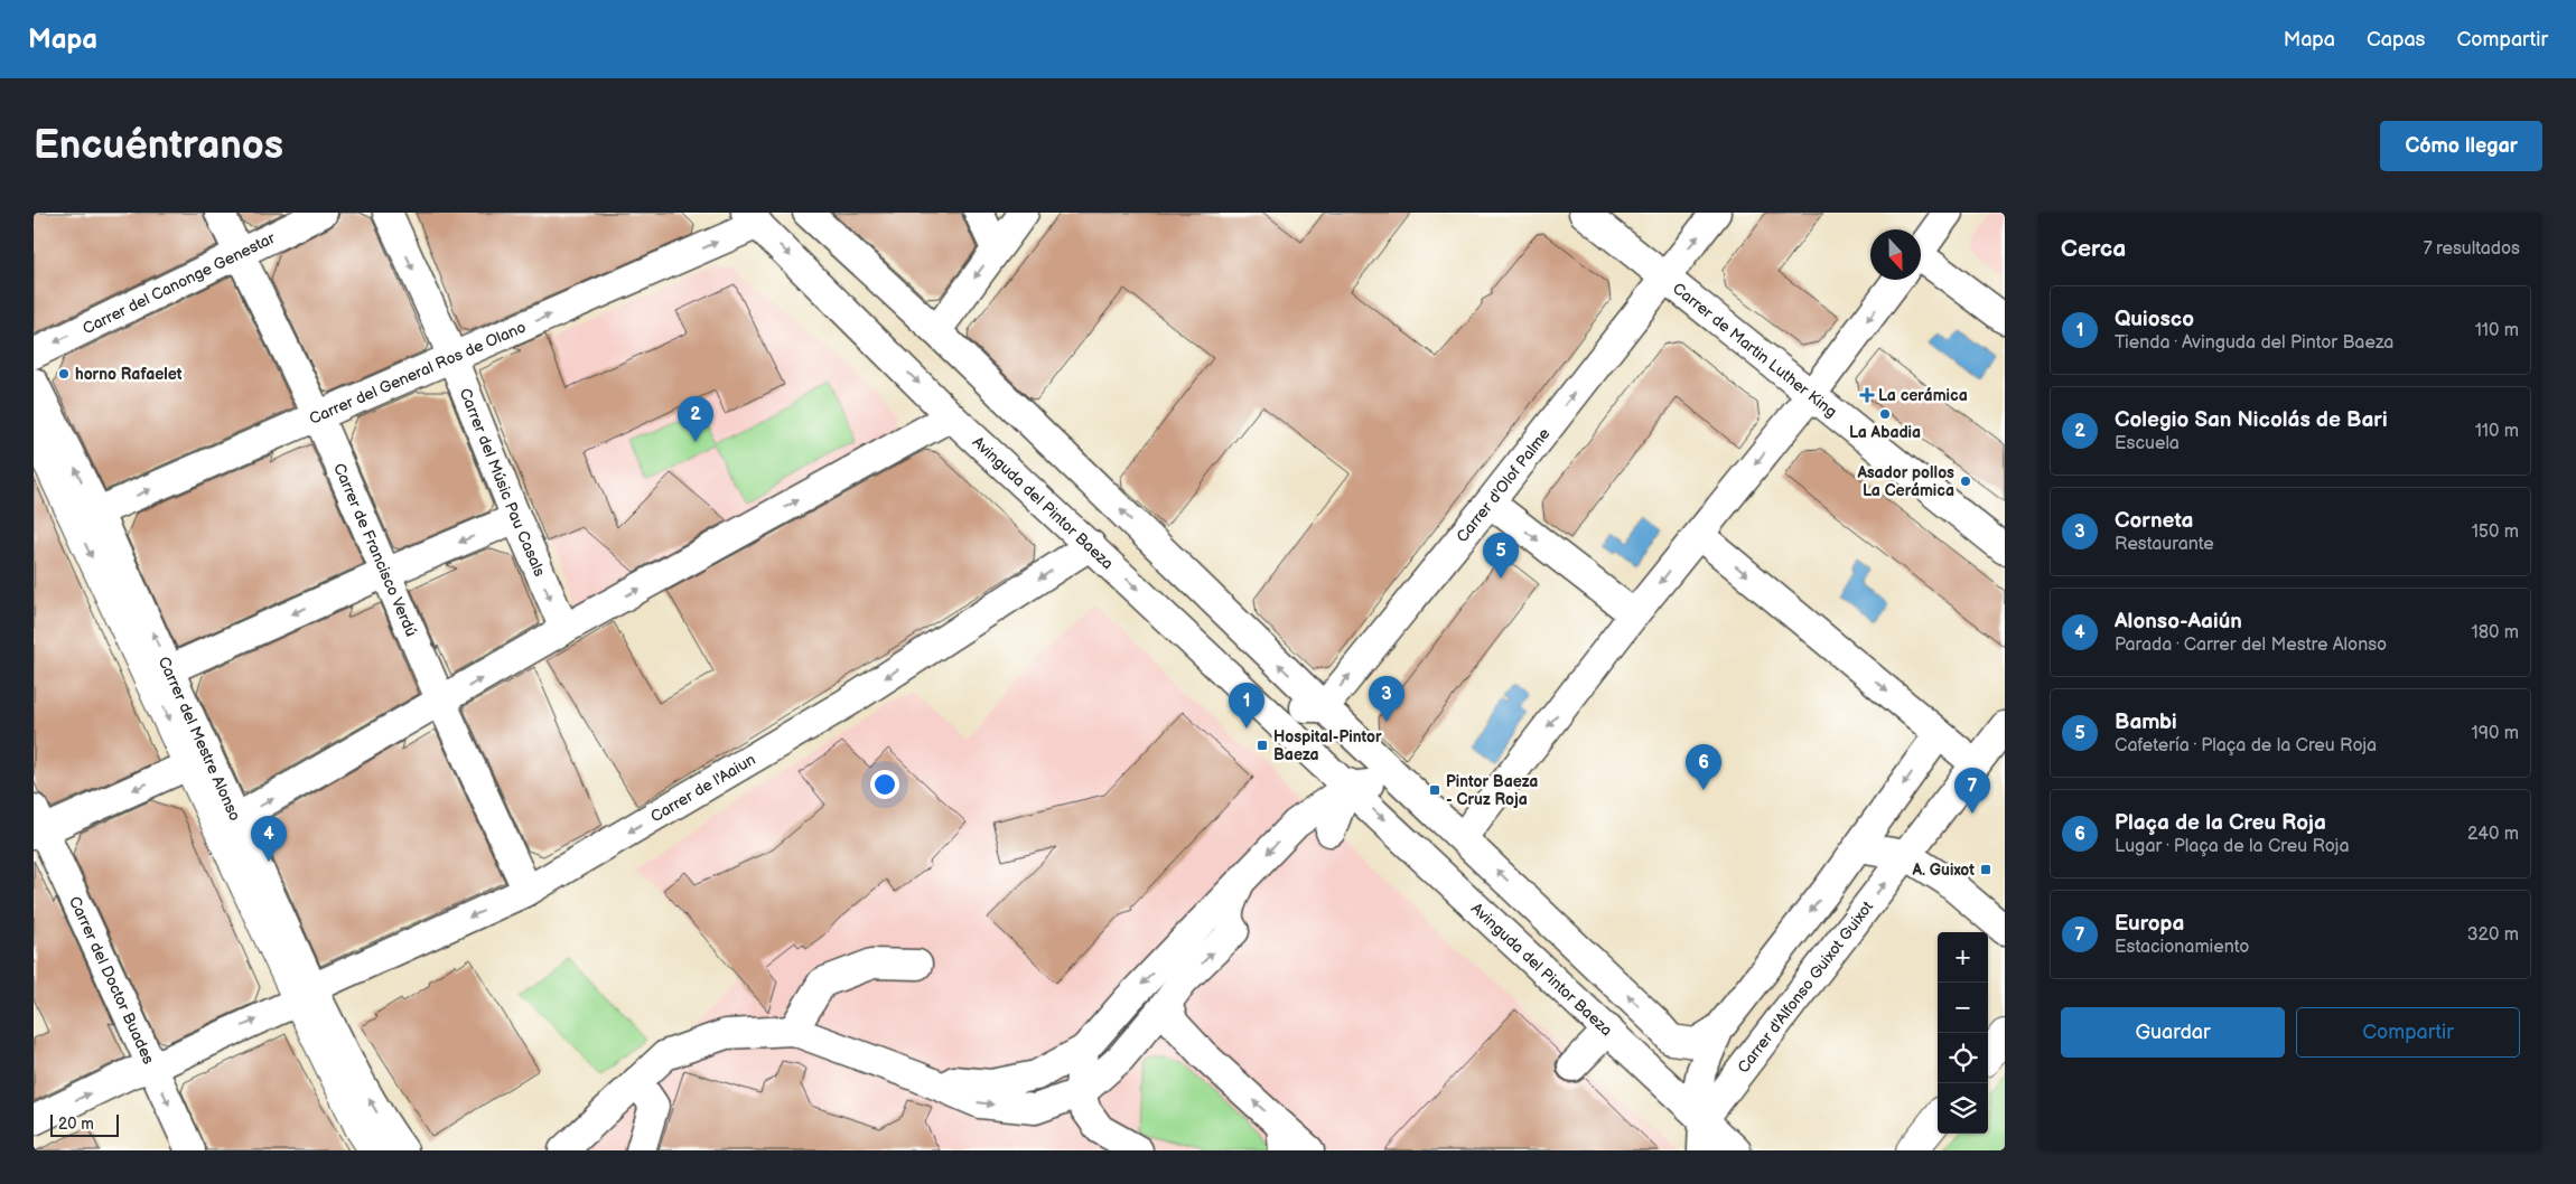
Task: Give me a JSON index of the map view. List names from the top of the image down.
{
  "streets": {
    "main road": ["Carrer del Mestre Alonso"],
    "street": [
      "Carrer del Canonge Genestar",
      "Carrer de Martin Luther King",
      "Carrer del General Ros de Olano",
      "Carrer del Músic Pau Casals",
      "Carrer d'Olof Palme",
      "Avinguda del Pintor Baeza",
      "Carrer de Francisco Verdú",
      "Carrer de l'Aaiun",
      "Carrer del Doctor Buades",
      "Carrer d'Alfonso Guixot Guixot"
    ]
  },
  "crossings": [
    ["Carrer del Canonge Genestar", "Carrer de Francisco Verdú"],
    ["Carrer de Martin Luther King", "Carrer d'Olof Palme"],
    ["Carrer del General Ros de Olano", "Carrer del Músic Pau Casals"],
    ["Carrer del General Ros de Olano", "Avinguda del Pintor Baeza"],
    ["Carrer del General Ros de Olano", "Carrer de Francisco Verdú"],
    ["Carrer del General Ros de Olano", "Carrer del Mestre Alonso"],
    ["Avinguda del Pintor Baeza", "Carrer de l'Aaiun"],
    ["Avinguda del Pintor Baeza", "Carrer d'Alfonso Guixot Guixot"],
    ["Carrer de Francisco Verdú", "Carrer de l'Aaiun"],
    ["Carrer del Mestre Alonso", "Carrer de l'Aaiun"],
    ["Carrer de l'Aaiun", "Carrer del Doctor Buades"]
  ],
  "one_way": ["Carrer del Canonge Genestar", "Carrer del Músic Pau Casals"],
  "places": {
    "other": ["horno Rafaelet", "La Abadia", "Asador pollos La Cerámica"],
    "health": ["La cerámica"],
    "transit": ["Hospital-Pintor Baeza", "Pintor Baeza - Cruz Roja", "A. Guixot"]
  },
  "scale_bar": "20 m",
  "north": "bottom",
  "page": {
    "header": "Mapa",
    "nav": ["Mapa", "Capas", "Compartir"],
    "buttons": [
      "Cómo llegar",
      ["Guardar", "Compartir"]
    ],
    "title": "Encuéntranos",
    "heading": ["Cerca", "7 resultados"],
    "list": [
      {
        "mark": "1",
        "name": "Quiosco",
        "note": "Tienda · Avinguda del Pintor Baeza",
        "value": "110 m"
      },
      {
        "mark": "2",
        "name": "Colegio San Nicolás de Bari",
        "note": "Escuela",
        "value": "110 m"
      },
      {
        "mark": "3",
        "name": "Corneta",
        "note": "Restaurante",
        "value": "150 m"
      },
      {
        "mark": "4",
        "name": "Alonso-Aaiún",
        "note": "Parada · Carrer del Mestre Alonso",
        "value": "180 m"
      },
      {
        "mark": "5",
        "name": "Bambi",
        "note": "Cafetería · Plaça de la Creu Roja",
        "value": "190 m"
      },
      {
        "mark": "6",
        "name": "Plaça de la Creu Roja",
        "note": "Lugar · Plaça de la Creu Roja",
        "value": "240 m"
      },
      {
        "mark": "7",
        "name": "Europa",
        "note": "Estacionamiento",
        "value": "320 m"
      }
    ],
    "pins": [
      "2",
      "5",
      "3",
      "1",
      "6",
      "7",
      "4"
    ],
    "map_buttons": ["+", "−"],
    "scale": "20 m"
  }
}
